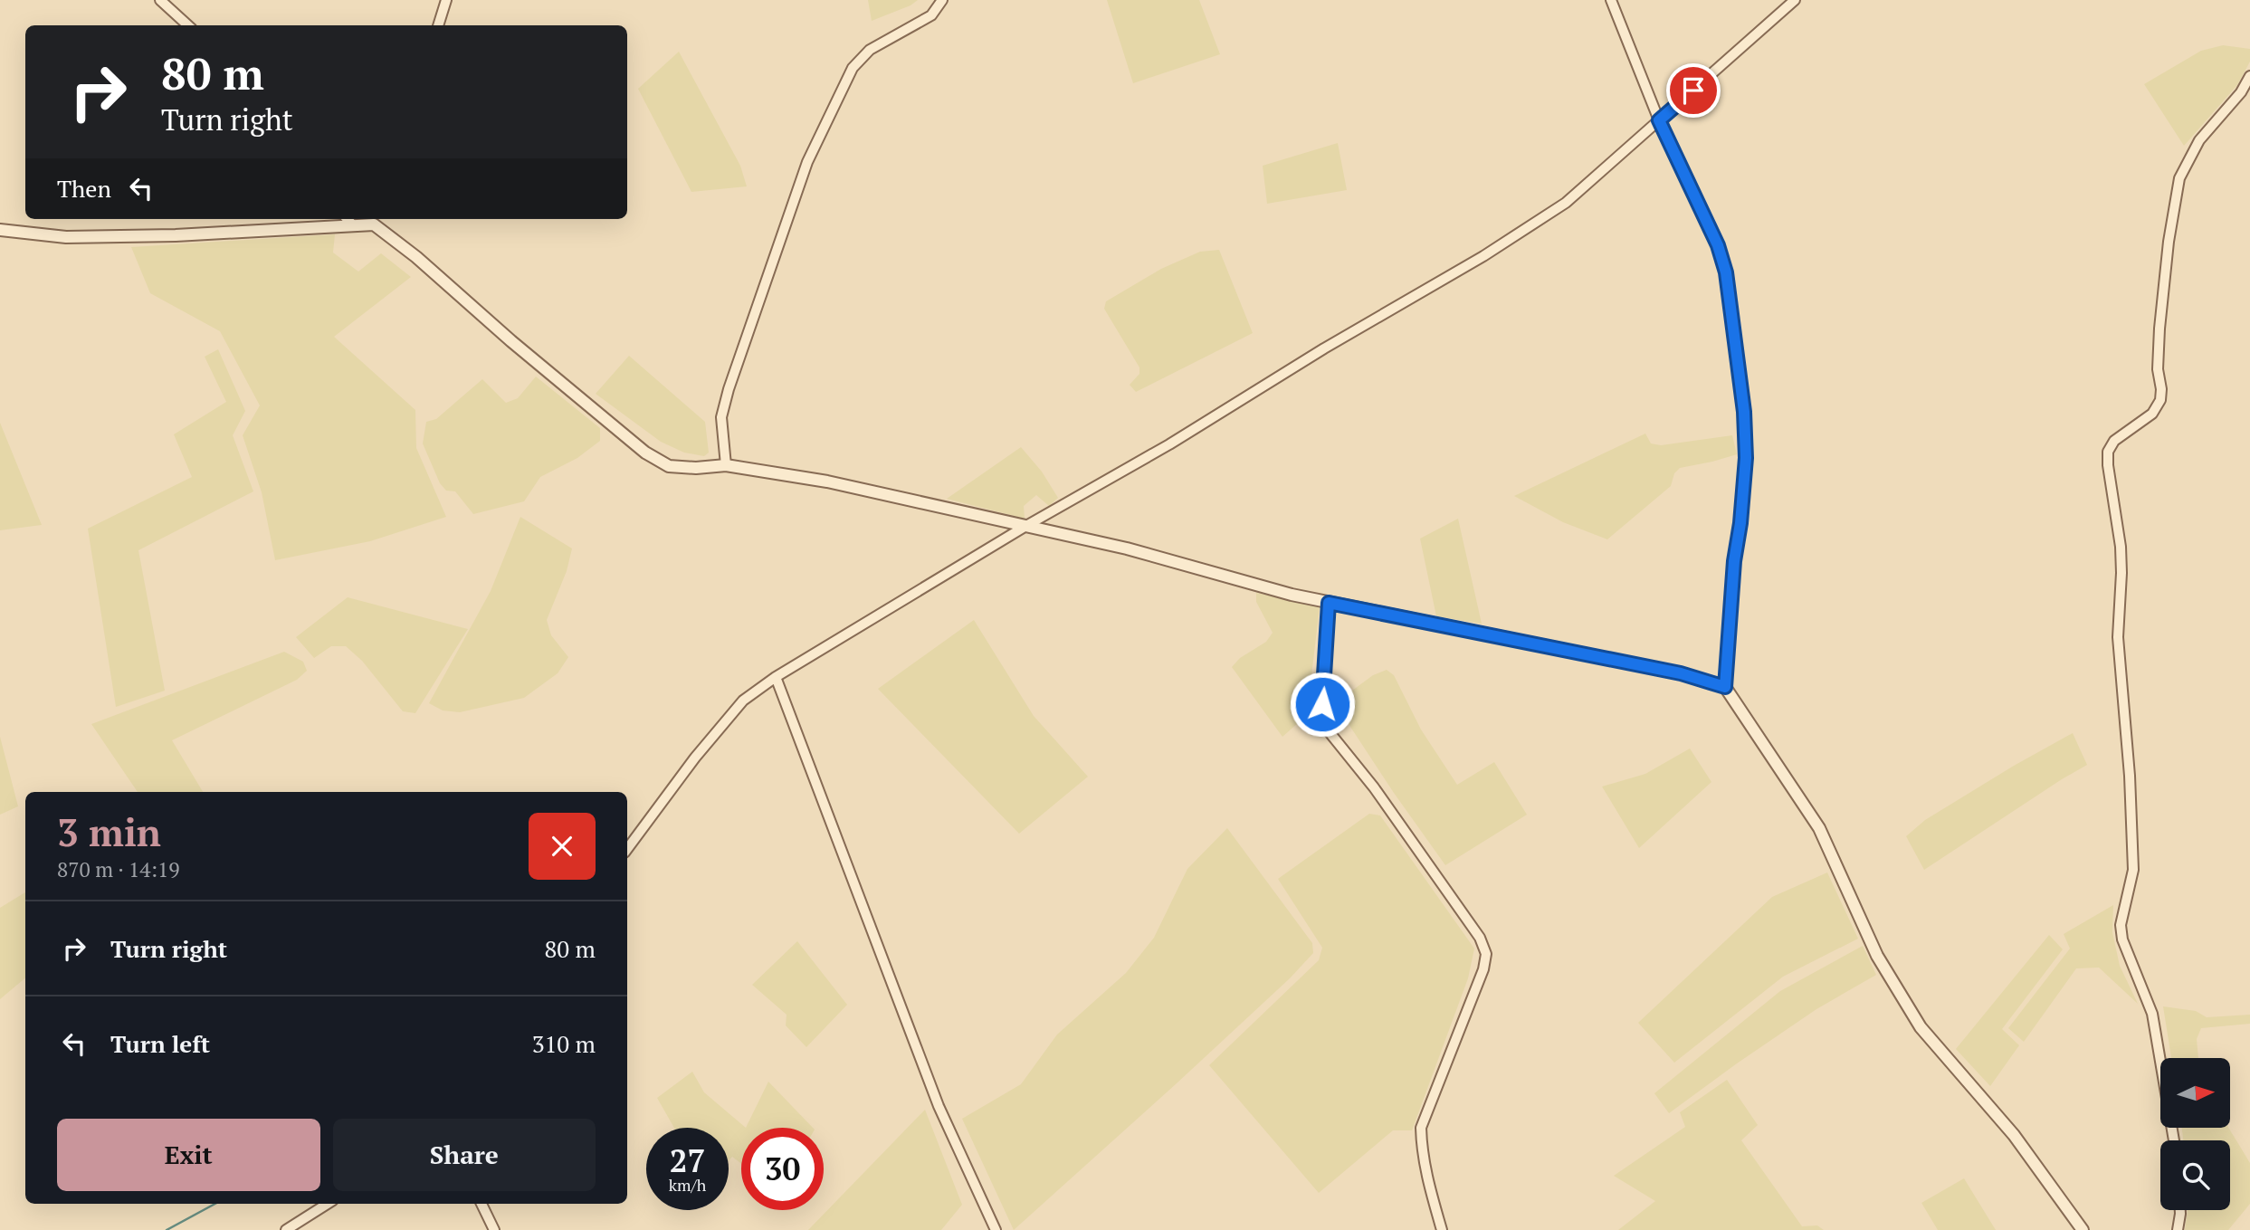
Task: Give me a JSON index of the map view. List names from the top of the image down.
{
  "north": "right",
  "page": {
    "turn": ["80 m", "Turn right"],
    "then": "Then",
    "heading": ["3 min", "870 m · 14:19"],
    "list": [
      {
        "name": "Turn right",
        "value": "80 m"
      },
      {
        "name": "Turn left",
        "value": "310 m"
      }
    ],
    "buttons": ["Exit", "Share"],
    "speed": "27 km/h",
    "limit": "30"
  }
}
